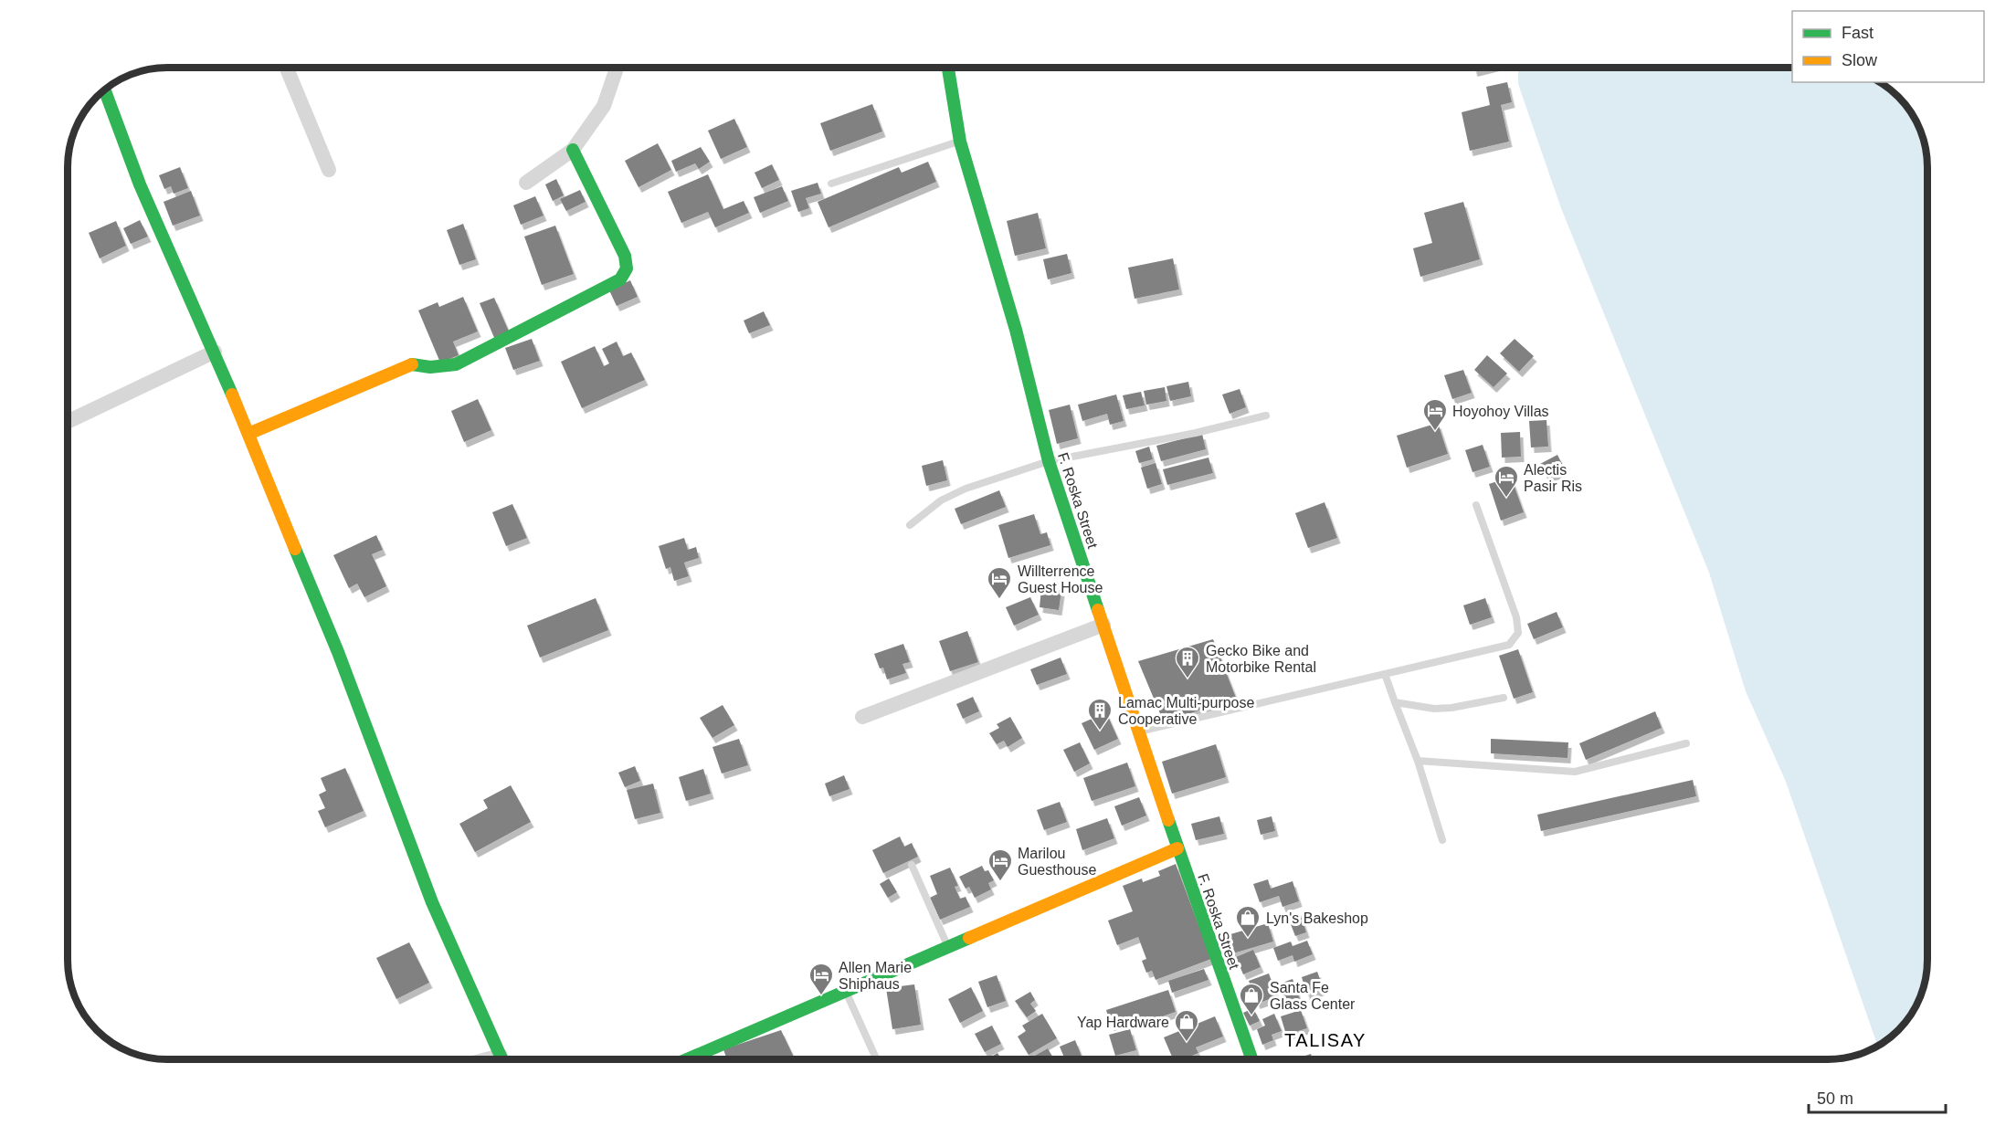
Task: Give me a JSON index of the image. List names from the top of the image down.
{
  "streets": {
    "street": ["F. Roska Street"]
  },
  "districts": ["TALISAY"],
  "places": {
    "hotel": [
      "Hoyohoy Villas",
      "Alectis Pasir Ris",
      "Willterrence Guest House",
      "Marilou Guesthouse",
      "Allen Marie Shiphaus"
    ],
    "building": ["Gecko Bike and Motorbike Rental", "Lamac Multi-purpose Cooperative"],
    "shop": ["Lyn's Bakeshop", "Santa Fe Glass Center", "Yap Hardware"]
  },
  "legend": ["Fast", "Slow"],
  "scale_bar": "50 m"
}
